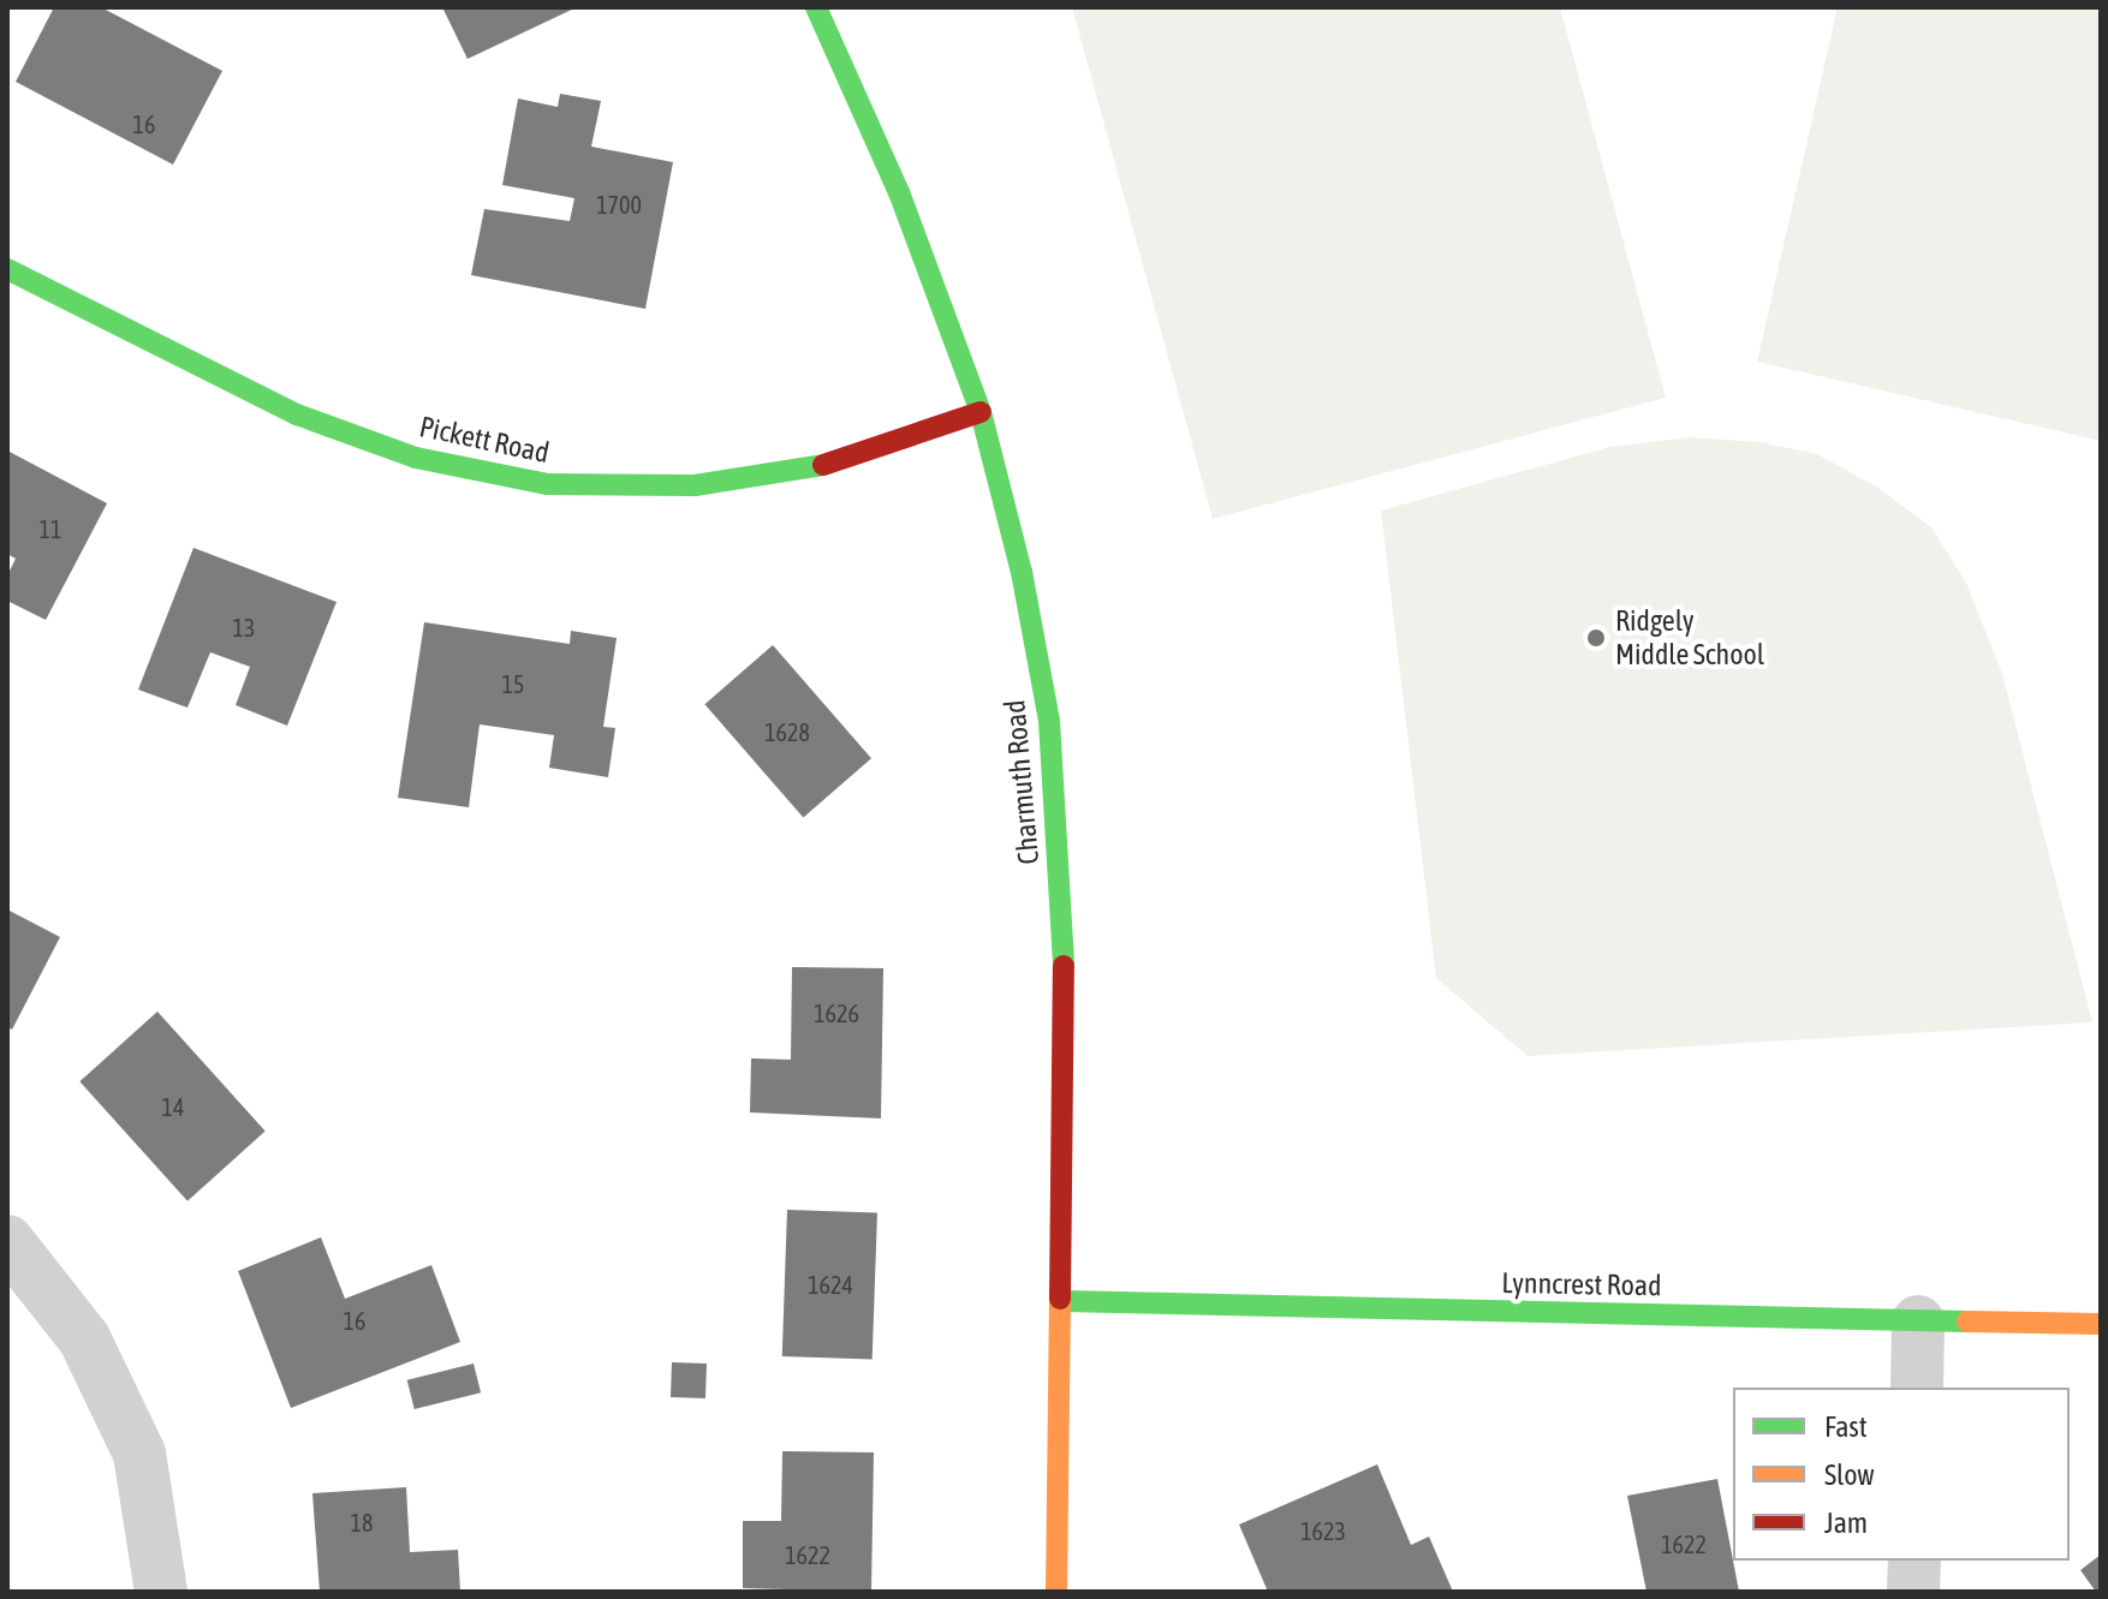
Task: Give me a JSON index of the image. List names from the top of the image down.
{
  "streets": {
    "street": ["Pickett Road", "Charmuth Road", "Lynncrest Road"]
  },
  "crossings": [
    ["Pickett Road", "Charmuth Road"],
    ["Charmuth Road", "Lynncrest Road"]
  ],
  "places": ["Ridgely Middle School"],
  "house_numbers": [
    "16",
    "1700",
    "11",
    "13",
    "15",
    "1628",
    "1626",
    "14",
    "1624",
    "16",
    "18",
    "1623",
    "1622",
    "1622"
  ],
  "legend": ["Fast", "Slow", "Jam"]
}
